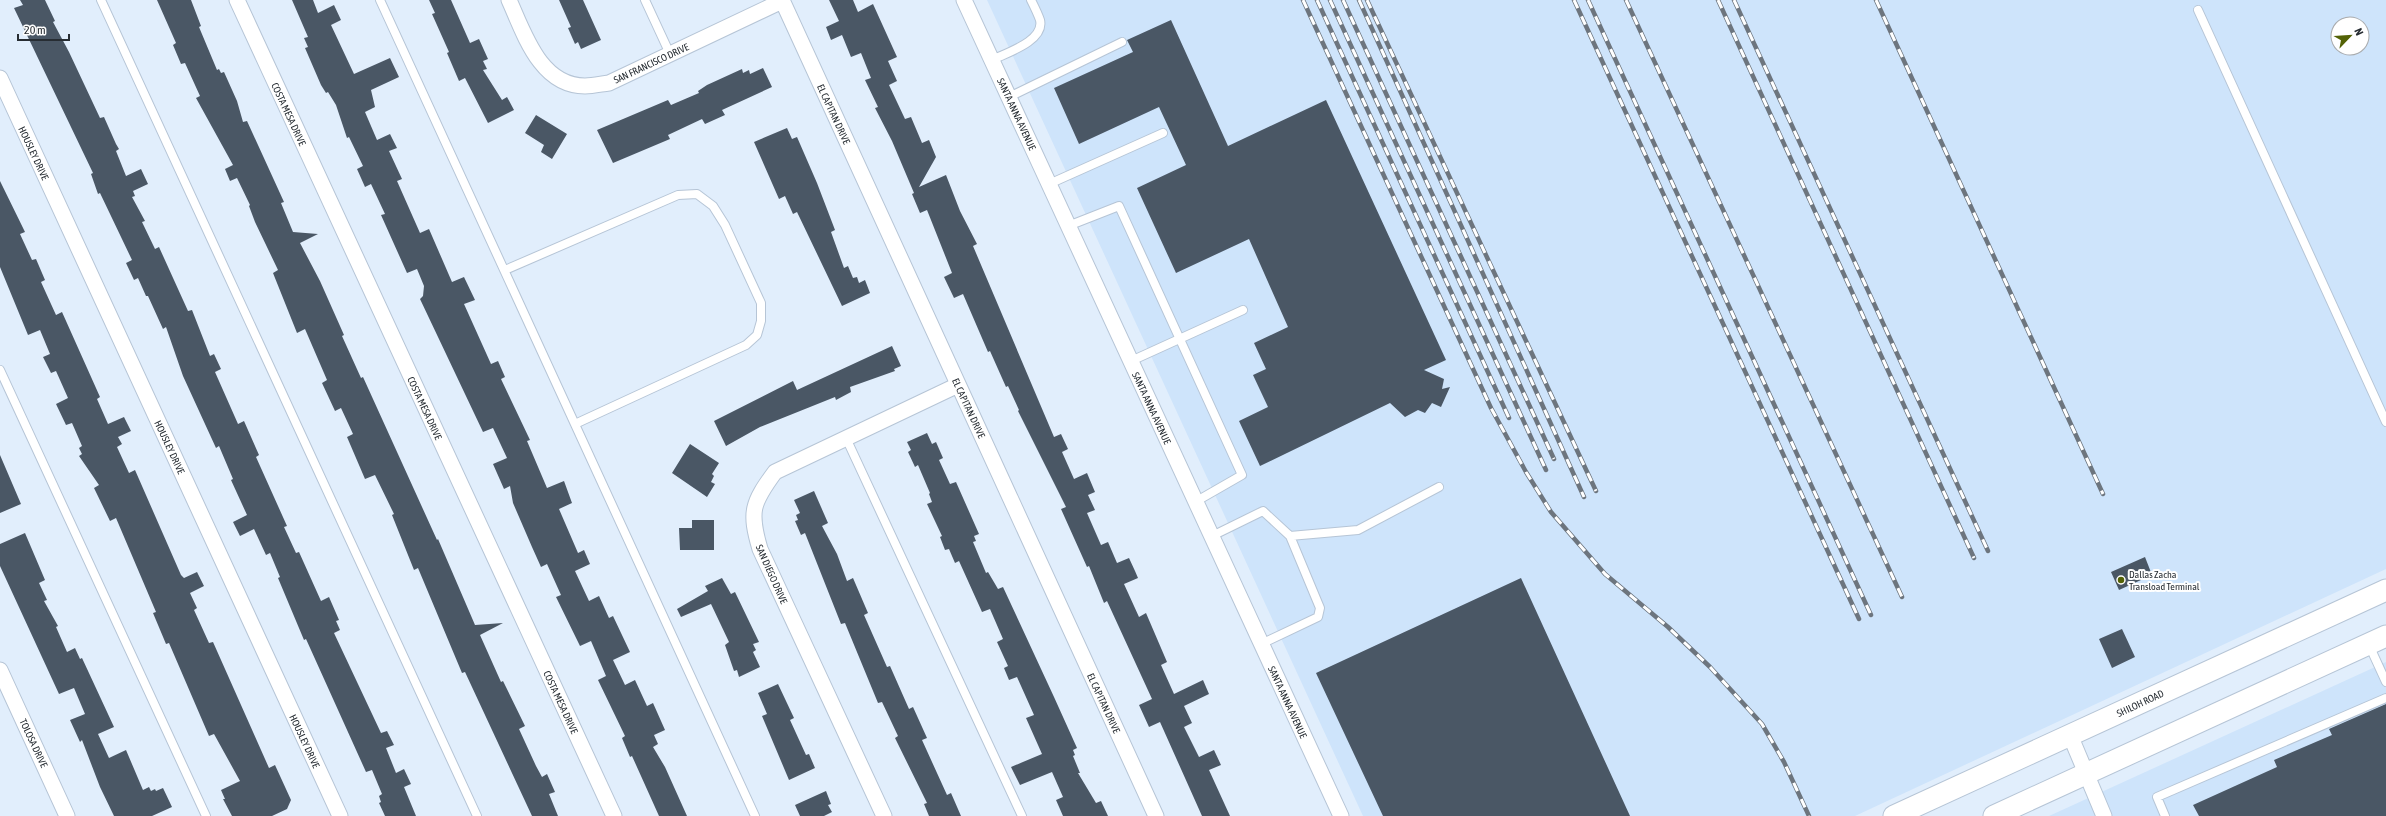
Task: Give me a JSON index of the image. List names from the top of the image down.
{
  "streets": {
    "main road": ["SHILOH ROAD"],
    "street": [
      "SAN FRANCISCO DRIVE",
      "COSTA MESA DRIVE",
      "EL CAPITAN DRIVE",
      "SANTA ANNA AVENUE",
      "HOUSLEY DRIVE",
      "SAN DIEGO DRIVE",
      "TOLOSA DRIVE"
    ]
  },
  "crossings": [
    ["SAN FRANCISCO DRIVE", "EL CAPITAN DRIVE"],
    ["EL CAPITAN DRIVE", "SAN DIEGO DRIVE"]
  ],
  "places": ["Dallas Zacha Transload Terminal"],
  "scale_bar": "20 m",
  "north": "top right"
}
